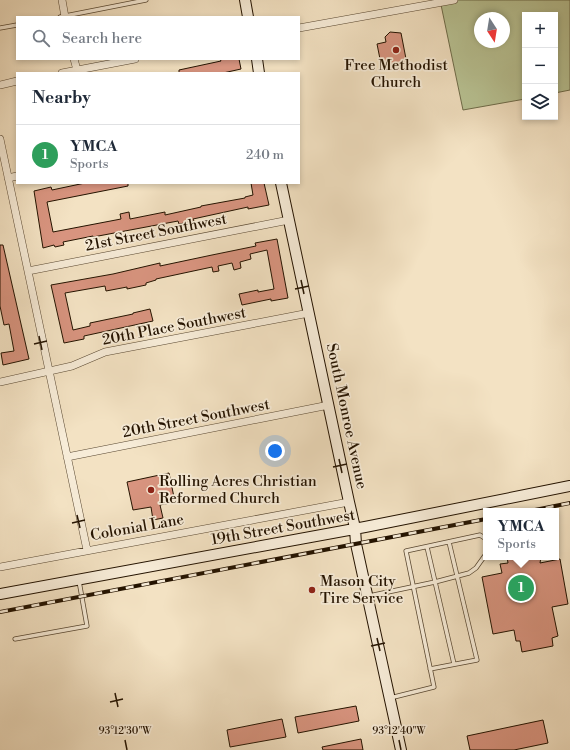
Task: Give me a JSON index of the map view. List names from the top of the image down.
{
  "streets": {
    "main road": ["South Monroe Avenue", "19th Street Southwest"],
    "street": [
      "21st Street Southwest",
      "20th Place Southwest",
      "20th Street Southwest",
      "Colonial Lane"
    ]
  },
  "crossings": [
    ["21st Street Southwest", "South Monroe Avenue"],
    ["20th Place Southwest", "South Monroe Avenue"],
    ["South Monroe Avenue", "20th Street Southwest"],
    ["South Monroe Avenue", "Colonial Lane"],
    ["South Monroe Avenue", "19th Street Southwest"]
  ],
  "places": ["Free Methodist Church", "Rolling Acres Christian Reformed Church", "Mason City Tire Service"],
  "north": "bottom",
  "page": {
    "map_buttons": ["+", "−"],
    "search": "Search here",
    "heading": "Nearby",
    "list": [
      {
        "mark": "1",
        "name": "YMCA",
        "note": "Sports",
        "value": "240 m"
      }
    ],
    "popup": ["YMCA", "Sports"],
    "pins": "1"
  },
  "coordinates": ["93°12'30\"W", "93°12'40\"W"]
}
